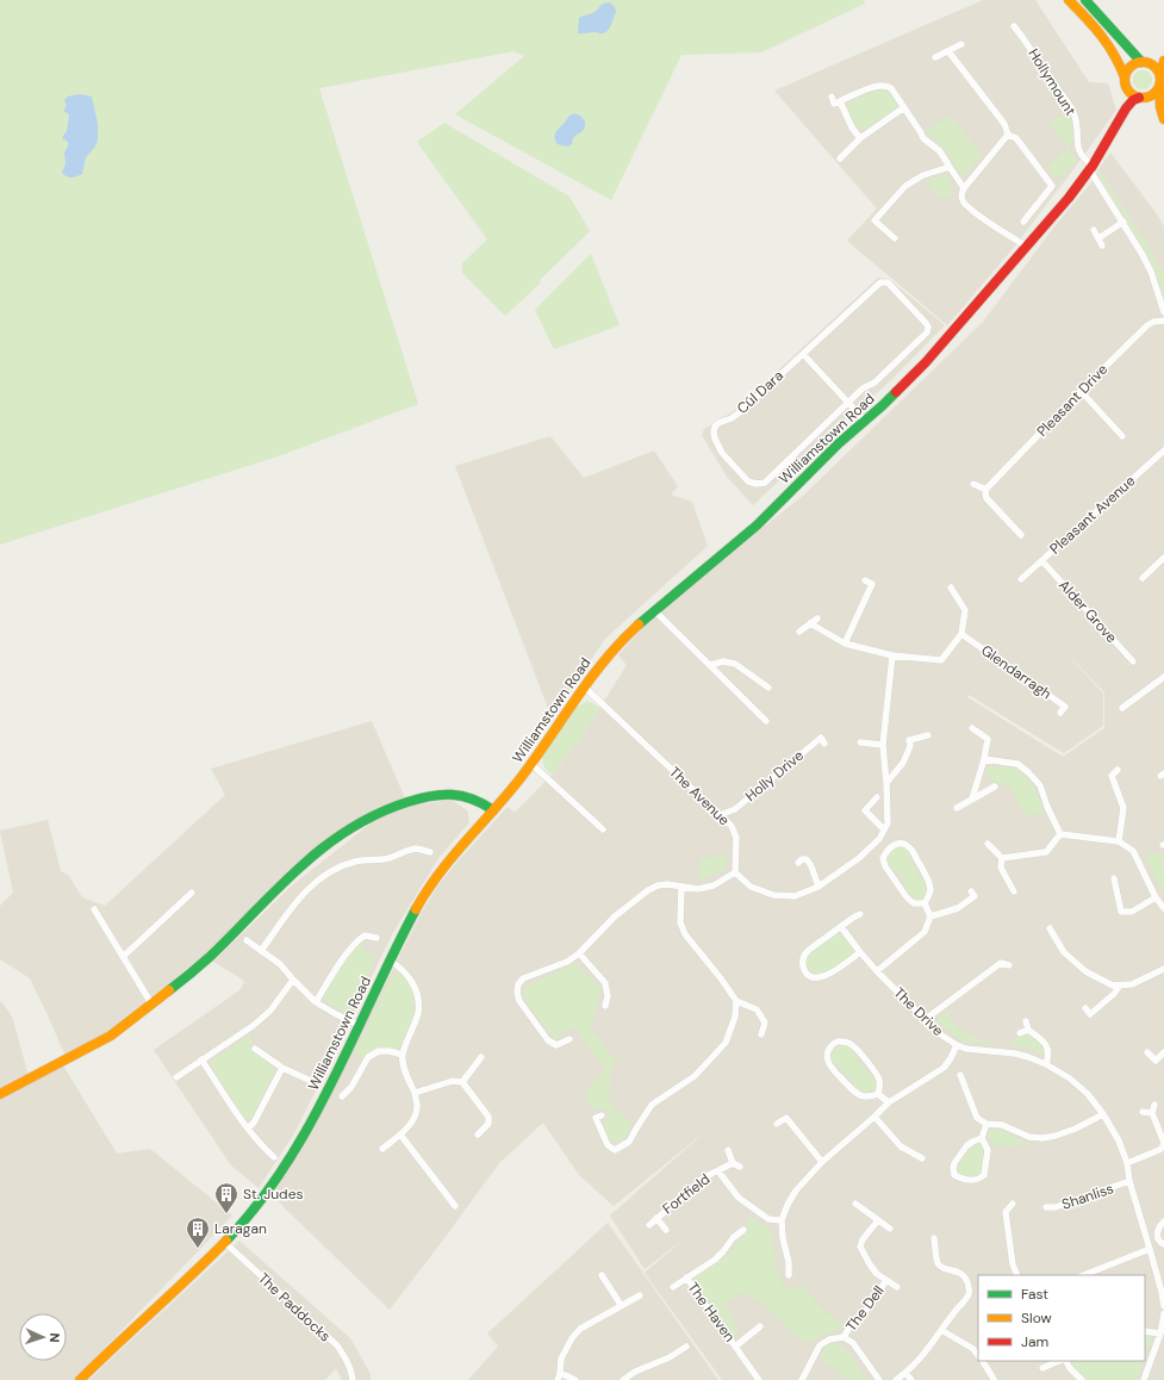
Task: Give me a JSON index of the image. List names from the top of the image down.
{
  "streets": {
    "street": [
      "Hollymount",
      "Cúl Dara",
      "Pleasant Drive",
      "Williamstown Road",
      "Pleasant Avenue",
      "Alder Grove",
      "Glendarragh",
      "Holly Drive",
      "The Avenue",
      "The Drive",
      "Fortfield",
      "Shanliss",
      "The Paddocks",
      "The Dell",
      "The Haven"
    ]
  },
  "crossings": [
    ["Hollymount", "Williamstown Road"],
    ["Williamstown Road", "The Avenue"],
    ["Williamstown Road", "The Paddocks"],
    ["Pleasant Avenue", "Alder Grove"],
    ["Holly Drive", "The Avenue"],
    ["The Drive", "Shanliss"]
  ],
  "places": {
    "building": ["St. Judes", "Laragan"]
  },
  "legend": ["Fast", "Slow", "Jam"],
  "north": "right"
}
